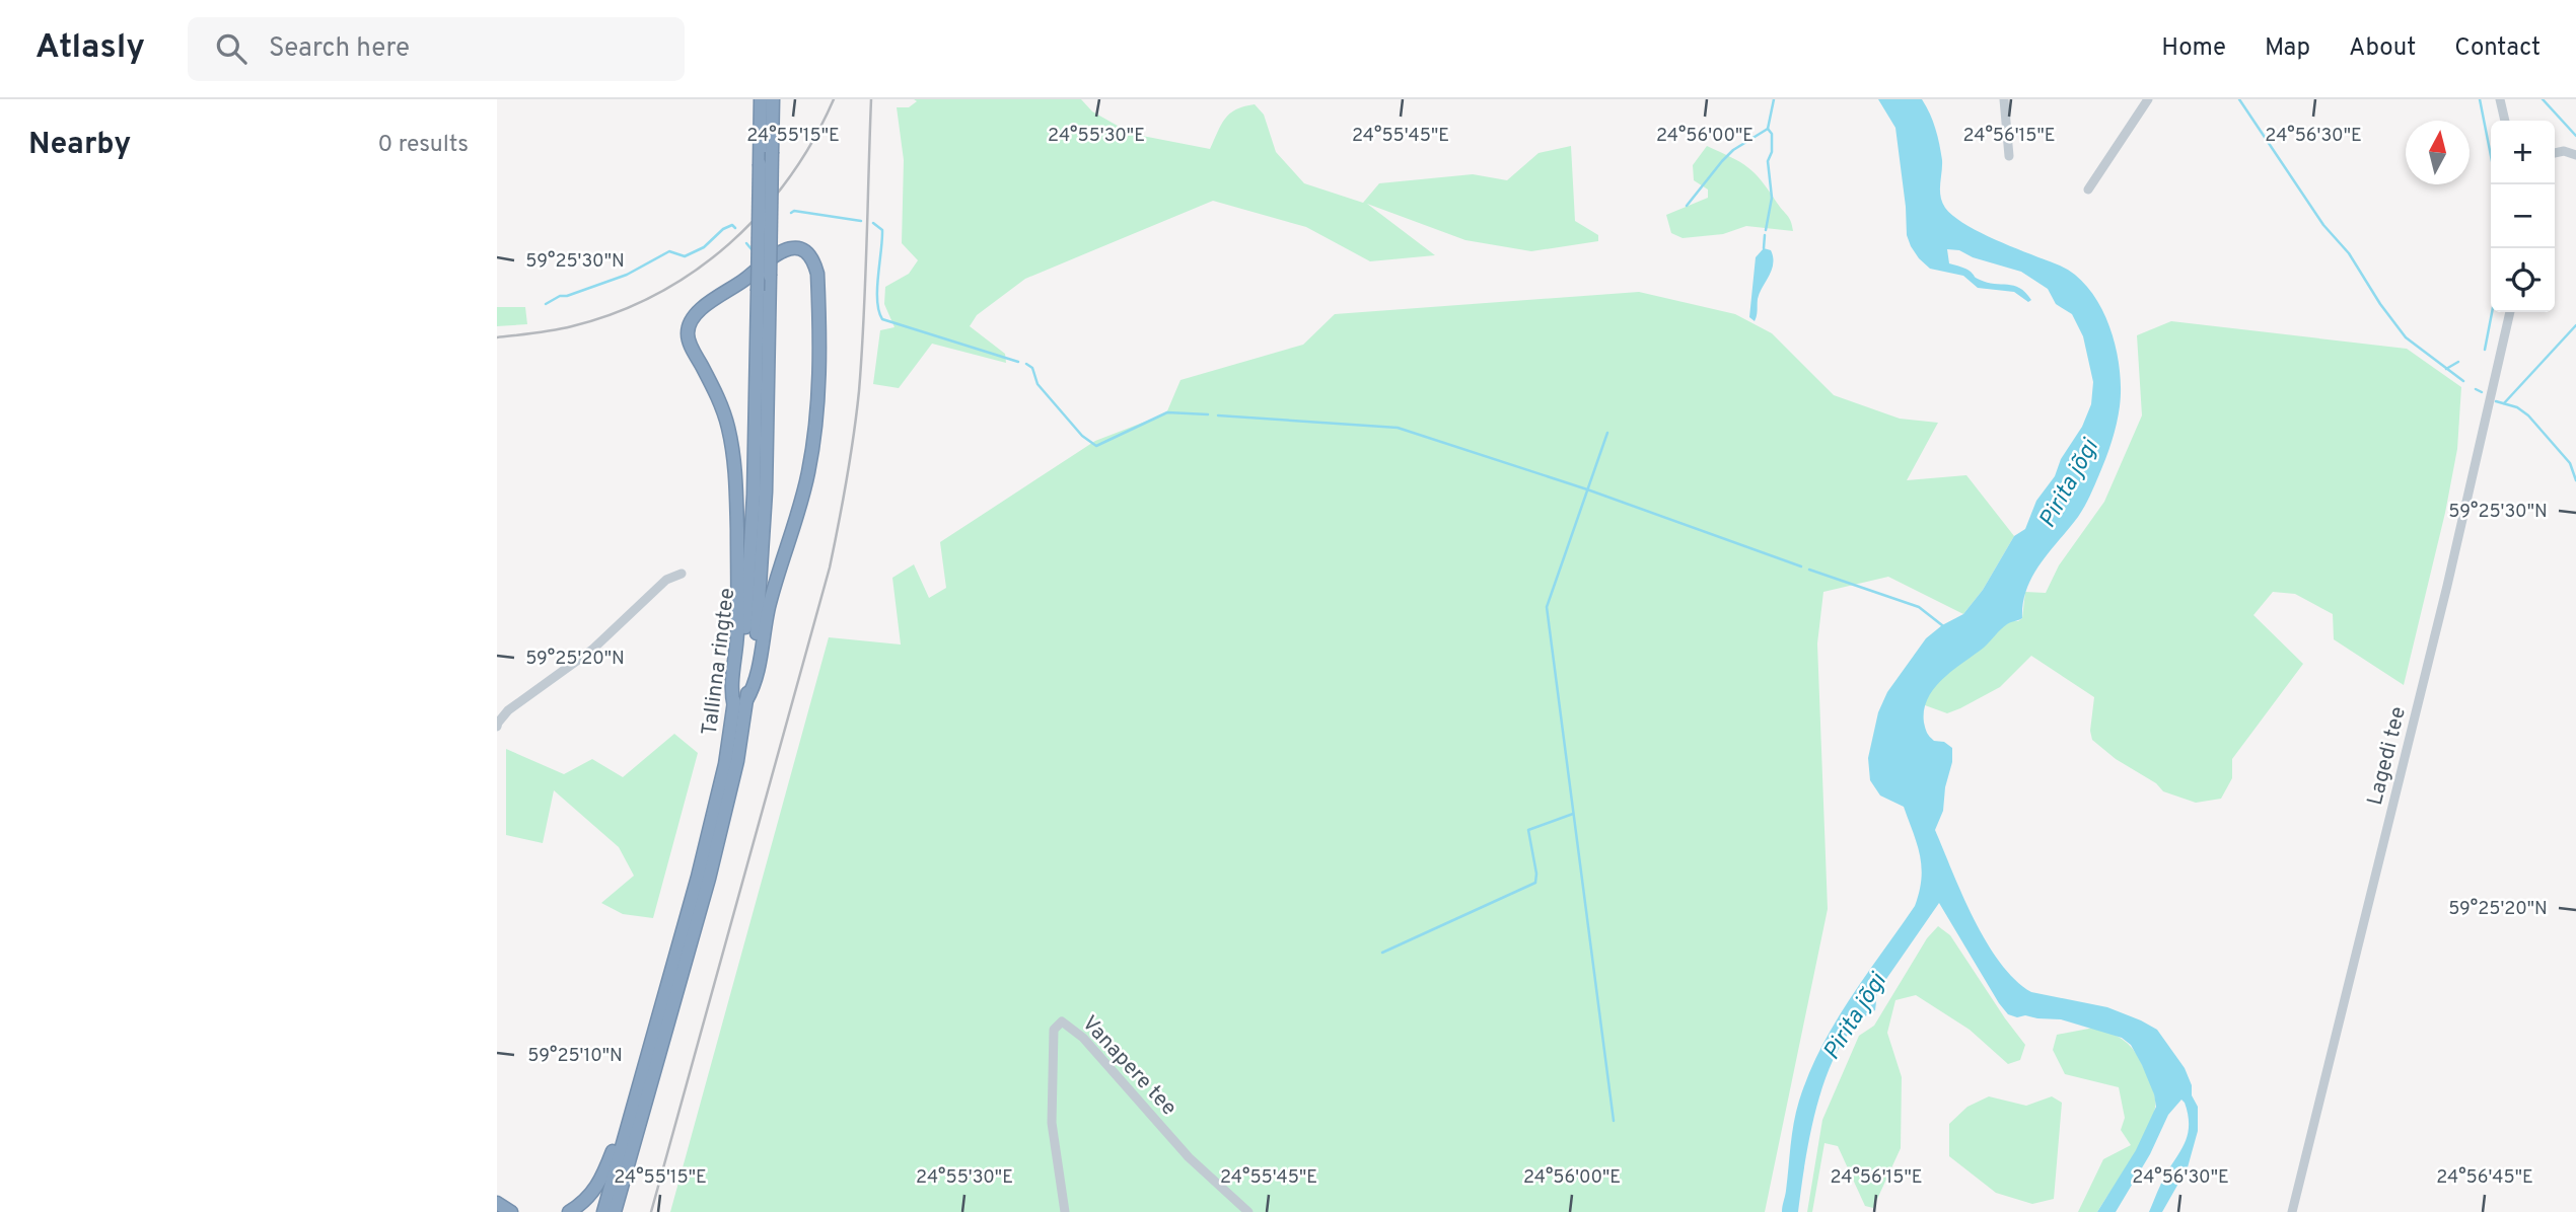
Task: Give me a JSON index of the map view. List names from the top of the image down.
{
  "streets": {
    "highway": ["Tallinna ringtee"],
    "street": ["Lagedi tee", "Vanapere tee"]
  },
  "water": ["Pirita jõgi"],
  "north": "top",
  "page": {
    "header": "Atlasly",
    "search": "Search here",
    "nav": [
      "Home",
      "Map",
      "About",
      "Contact"
    ],
    "heading": ["Nearby", "0 results"],
    "map_buttons": ["+", "−"]
  },
  "coordinates": [
    "24°55'15\"E",
    "24°55'30\"E",
    "24°55'45\"E",
    "24°56'00\"E",
    "24°56'15\"E",
    "24°56'30\"E",
    "59°25'30\"N",
    "59°25'20\"N",
    "59°25'10\"N",
    "24°56'45\"E"
  ]
}
